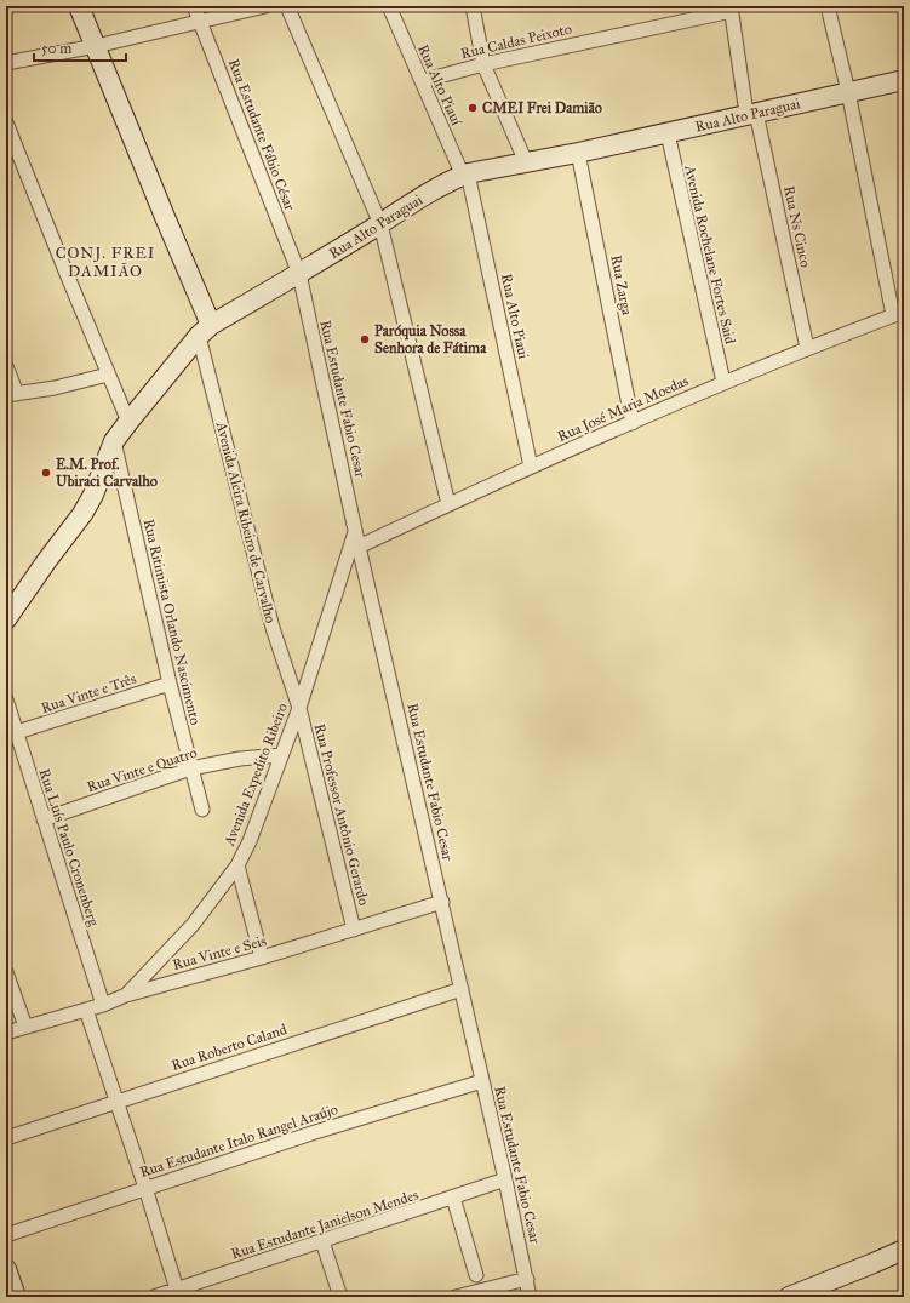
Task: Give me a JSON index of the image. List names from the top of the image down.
{
  "streets": {
    "street": [
      "Rua Caldas Peixoto",
      "Rua Alto Piauí",
      "Rua Alto Paraguai",
      "Rua Estudante Fábio César",
      "Rua Ns Cinco",
      "Avenida Rochelane Fortes Said",
      "Rua Zarga",
      "Rua Alto Piaui",
      "Rua Estudante Fabio Cesar",
      "Rua José Maria Moedas",
      "Avenida Alcira Ribeiro de Carvalho",
      "Rua Ritimista Orlando Nascimento",
      "Rua Vinte e Três",
      "Rua Vinte e Quatro",
      "Avenida Expedito Ribeiro",
      "Rua Professor Antônio Gerardo",
      "Rua Luís Paulo Cronenberg",
      "Rua Vinte e Seis",
      "Rua Roberto Caland",
      "Rua Estudante Italo Rangel Araújo",
      "Rua Estudante Janielson Mendes"
    ]
  },
  "crossings": [
    ["Rua Caldas Peixoto", "Rua Alto Piauí"],
    ["Rua Caldas Peixoto", "Rua Ns Cinco"],
    ["Rua Alto Piauí", "Rua Alto Paraguai"],
    ["Rua Alto Piauí", "Rua Alto Piaui"],
    ["Rua Alto Paraguai", "Rua Estudante Fábio César"],
    ["Rua Alto Paraguai", "Rua Ns Cinco"],
    ["Rua Alto Paraguai", "Avenida Rochelane Fortes Said"],
    ["Rua Alto Paraguai", "Rua Zarga"],
    ["Rua Alto Paraguai", "Rua Alto Piaui"],
    ["Rua Alto Paraguai", "Rua Estudante Fabio Cesar"],
    ["Rua Alto Paraguai", "Avenida Alcira Ribeiro de Carvalho"],
    ["Rua Alto Paraguai", "Rua Ritimista Orlando Nascimento"],
    ["Rua Estudante Fábio César", "Rua Estudante Fabio Cesar"],
    ["Rua Ns Cinco", "Rua José Maria Moedas"],
    ["Avenida Rochelane Fortes Said", "Rua José Maria Moedas"],
    ["Rua Zarga", "Rua José Maria Moedas"],
    ["Rua Alto Piaui", "Rua José Maria Moedas"],
    ["Rua Estudante Fabio Cesar", "Rua José Maria Moedas"],
    ["Rua Estudante Fabio Cesar", "Avenida Expedito Ribeiro"],
    ["Rua Estudante Fabio Cesar", "Rua Vinte e Seis"],
    ["Rua Estudante Fabio Cesar", "Rua Roberto Caland"],
    ["Rua Estudante Fabio Cesar", "Rua Estudante Italo Rangel Araújo"],
    ["Rua Estudante Fabio Cesar", "Rua Estudante Janielson Mendes"],
    ["Avenida Alcira Ribeiro de Carvalho", "Avenida Expedito Ribeiro"],
    ["Avenida Alcira Ribeiro de Carvalho", "Rua Professor Antônio Gerardo"],
    ["Rua Ritimista Orlando Nascimento", "Rua Vinte e Três"],
    ["Rua Ritimista Orlando Nascimento", "Rua Vinte e Quatro"],
    ["Rua Vinte e Três", "Rua Luís Paulo Cronenberg"],
    ["Rua Vinte e Quatro", "Avenida Expedito Ribeiro"],
    ["Rua Vinte e Quatro", "Rua Luís Paulo Cronenberg"],
    ["Avenida Expedito Ribeiro", "Rua Professor Antônio Gerardo"],
    ["Avenida Expedito Ribeiro", "Rua Vinte e Seis"],
    ["Rua Professor Antônio Gerardo", "Rua Vinte e Seis"],
    ["Rua Luís Paulo Cronenberg", "Rua Vinte e Seis"]
  ],
  "districts": ["CONJ. FREI DAMIÃO"],
  "places": ["CMEI Frei Damião", "Paróquia Nossa Senhora de Fátima", "E.M. Prof. Ubiraci Carvalho"],
  "scale_bar": "50 m"
}
